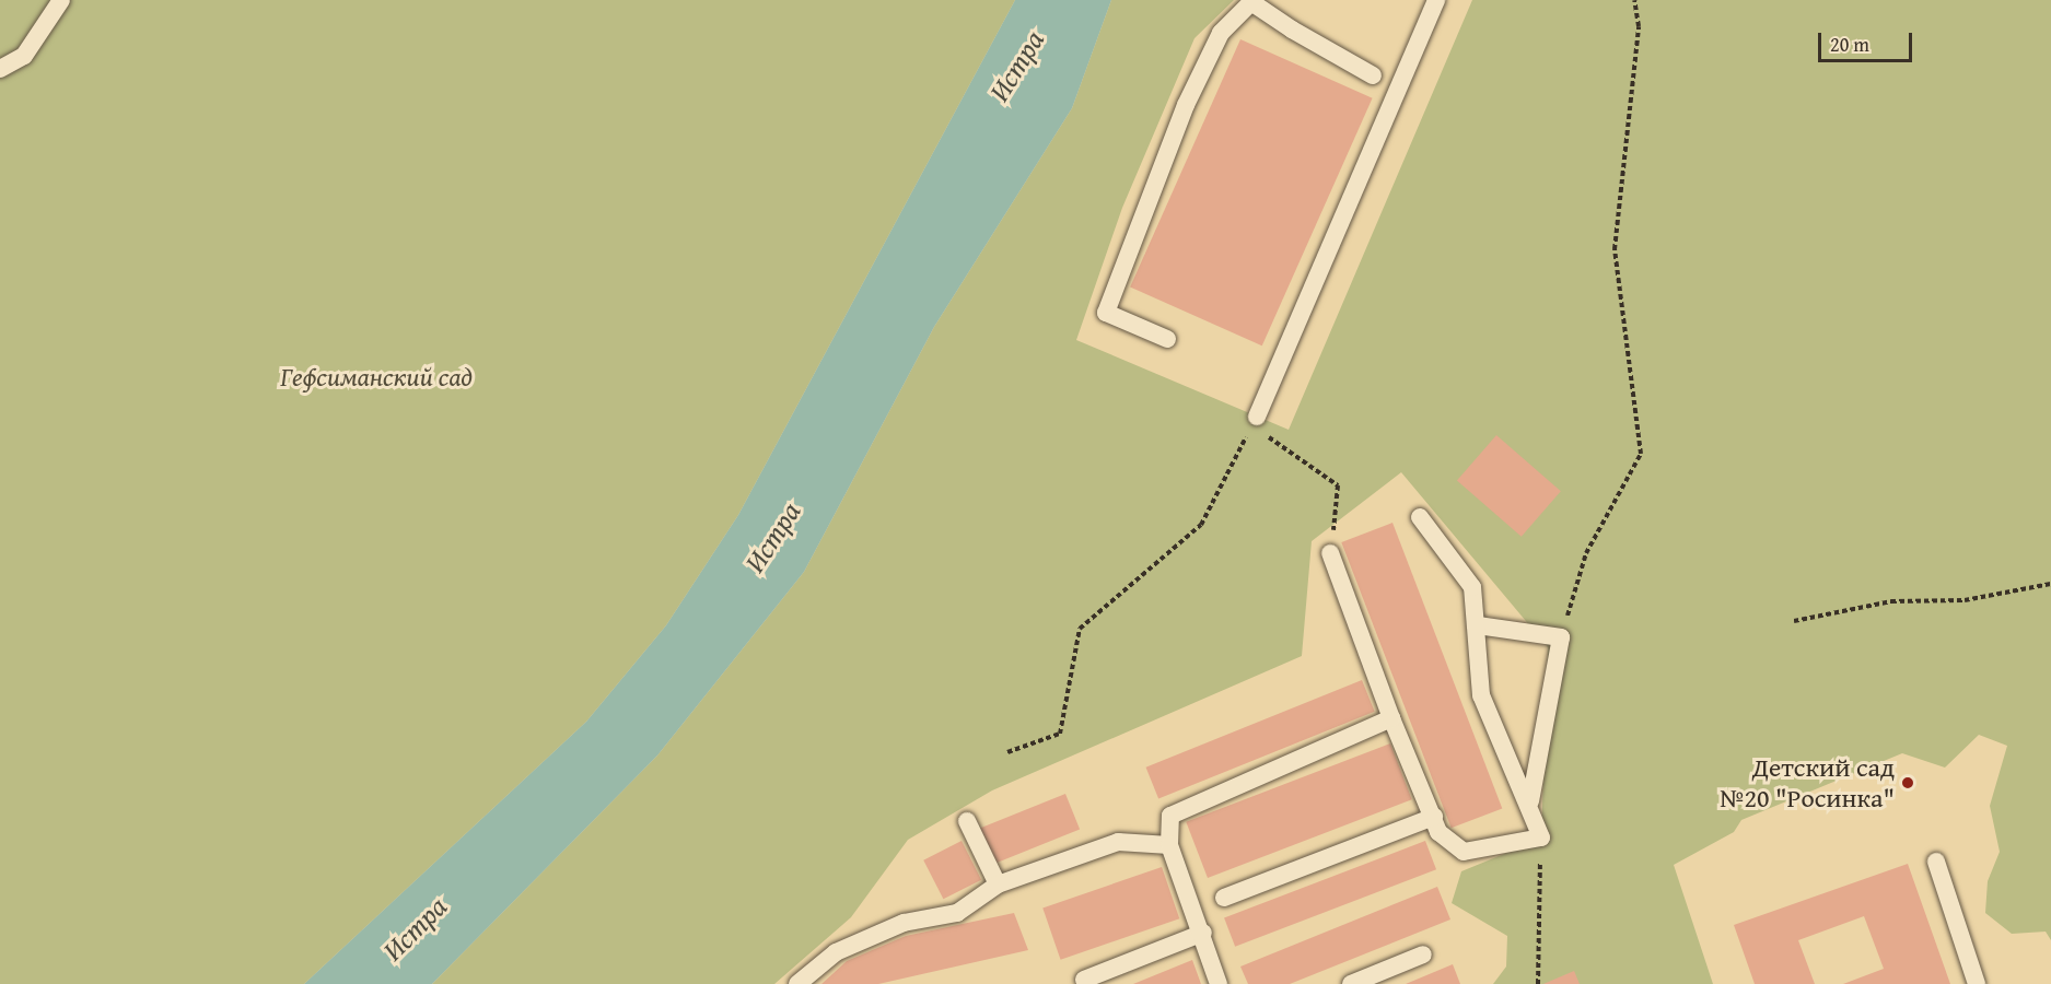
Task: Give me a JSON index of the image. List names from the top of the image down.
{
  "water": ["Истра"],
  "parks": ["Гефсиманский сад"],
  "places": ["Детский сад №20 \"Росинка\""],
  "scale_bar": "20 m"
}
